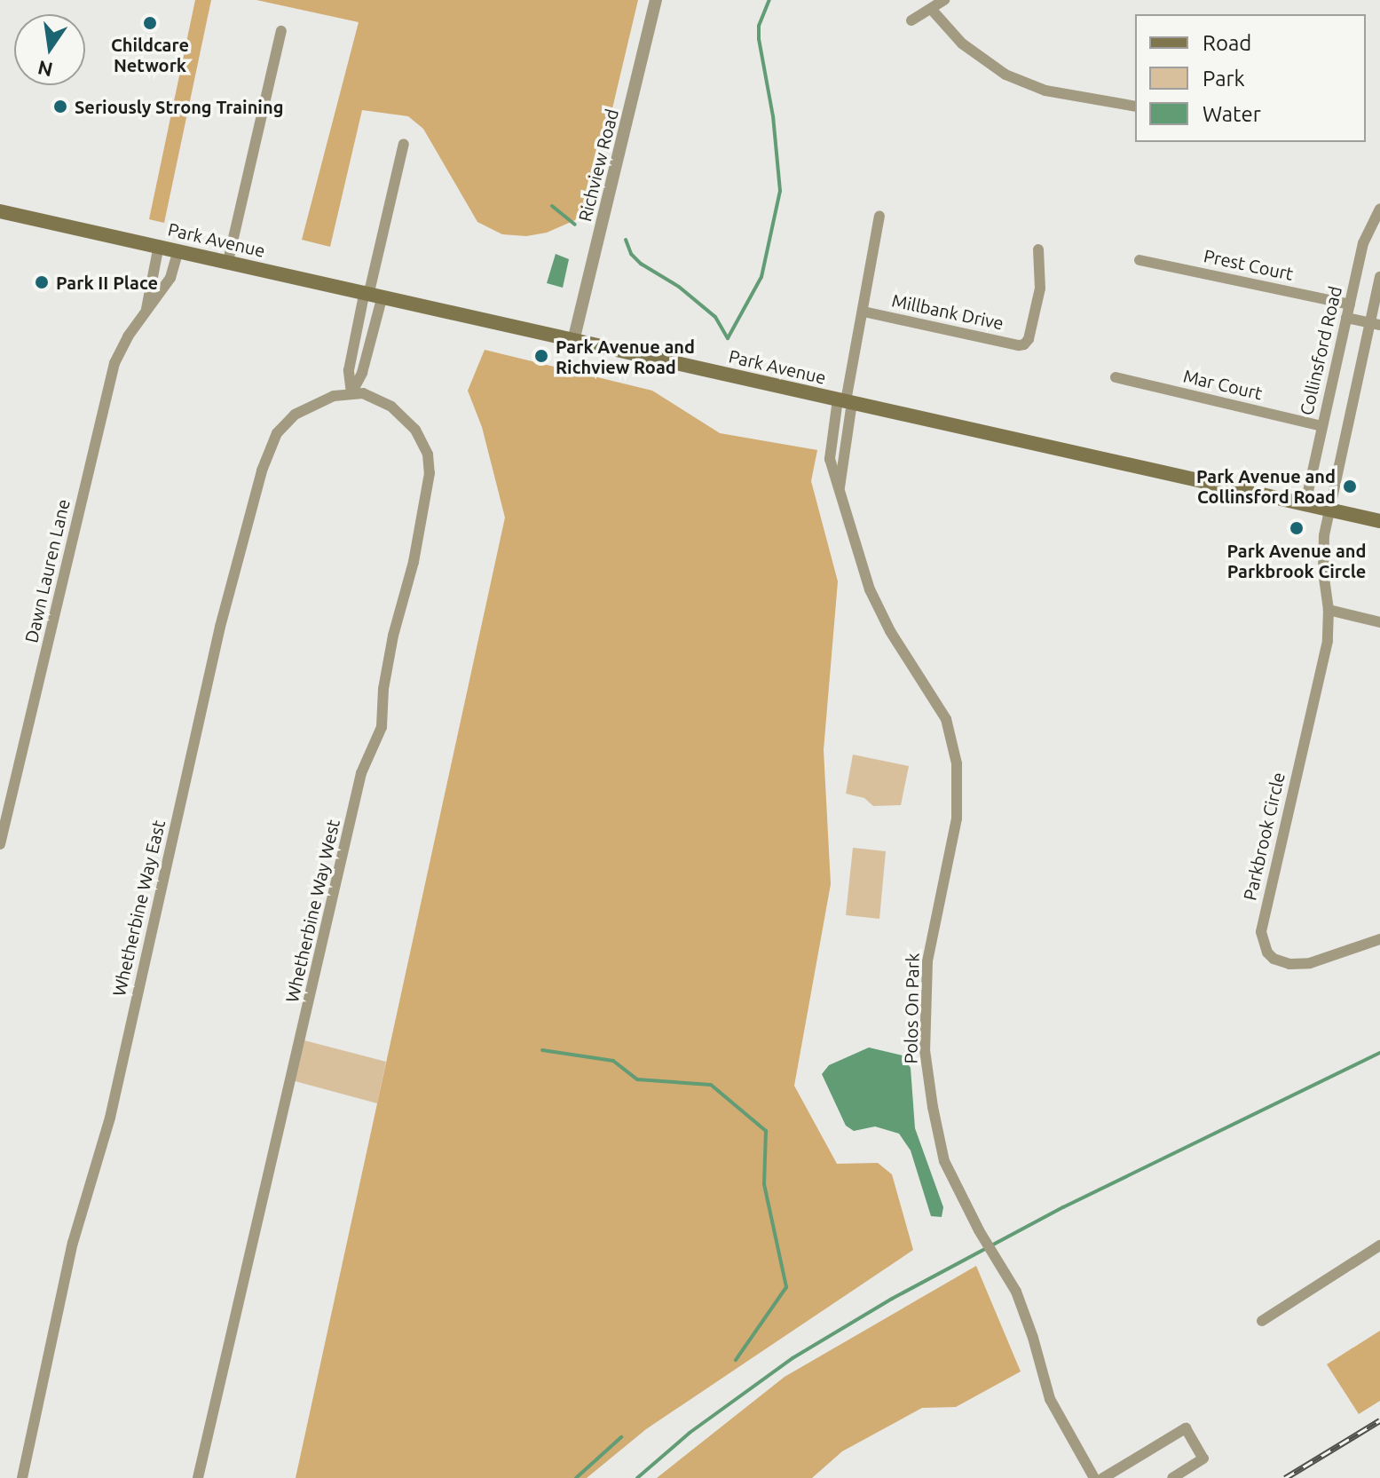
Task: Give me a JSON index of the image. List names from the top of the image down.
{
  "streets": {
    "main road": ["Park Avenue"],
    "street": [
      "Richview Road",
      "Prest Court",
      "Millbank Drive",
      "Collinsford Road",
      "Mar Court",
      "Dawn Lauren Lane",
      "Parkbrook Circle",
      "Whetherbine Way East",
      "Whetherbine Way West",
      "Polos On Park"
    ]
  },
  "crossings": [
    ["Richview Road", "Park Avenue"],
    ["Park Avenue", "Collinsford Road"],
    ["Park Avenue", "Dawn Lauren Lane"],
    ["Park Avenue", "Parkbrook Circle"],
    ["Park Avenue", "Polos On Park"],
    ["Prest Court", "Collinsford Road"],
    ["Millbank Drive", "Polos On Park"],
    ["Collinsford Road", "Mar Court"],
    ["Whetherbine Way East", "Whetherbine Way West"]
  ],
  "places": [
    "Childcare Network",
    "Seriously Strong Training",
    "Park II Place",
    "Park Avenue and Richview Road",
    "Park Avenue and Collinsford Road",
    "Park Avenue and Parkbrook Circle"
  ],
  "legend": ["Road", "Park", "Water"],
  "north": "bottom"
}
